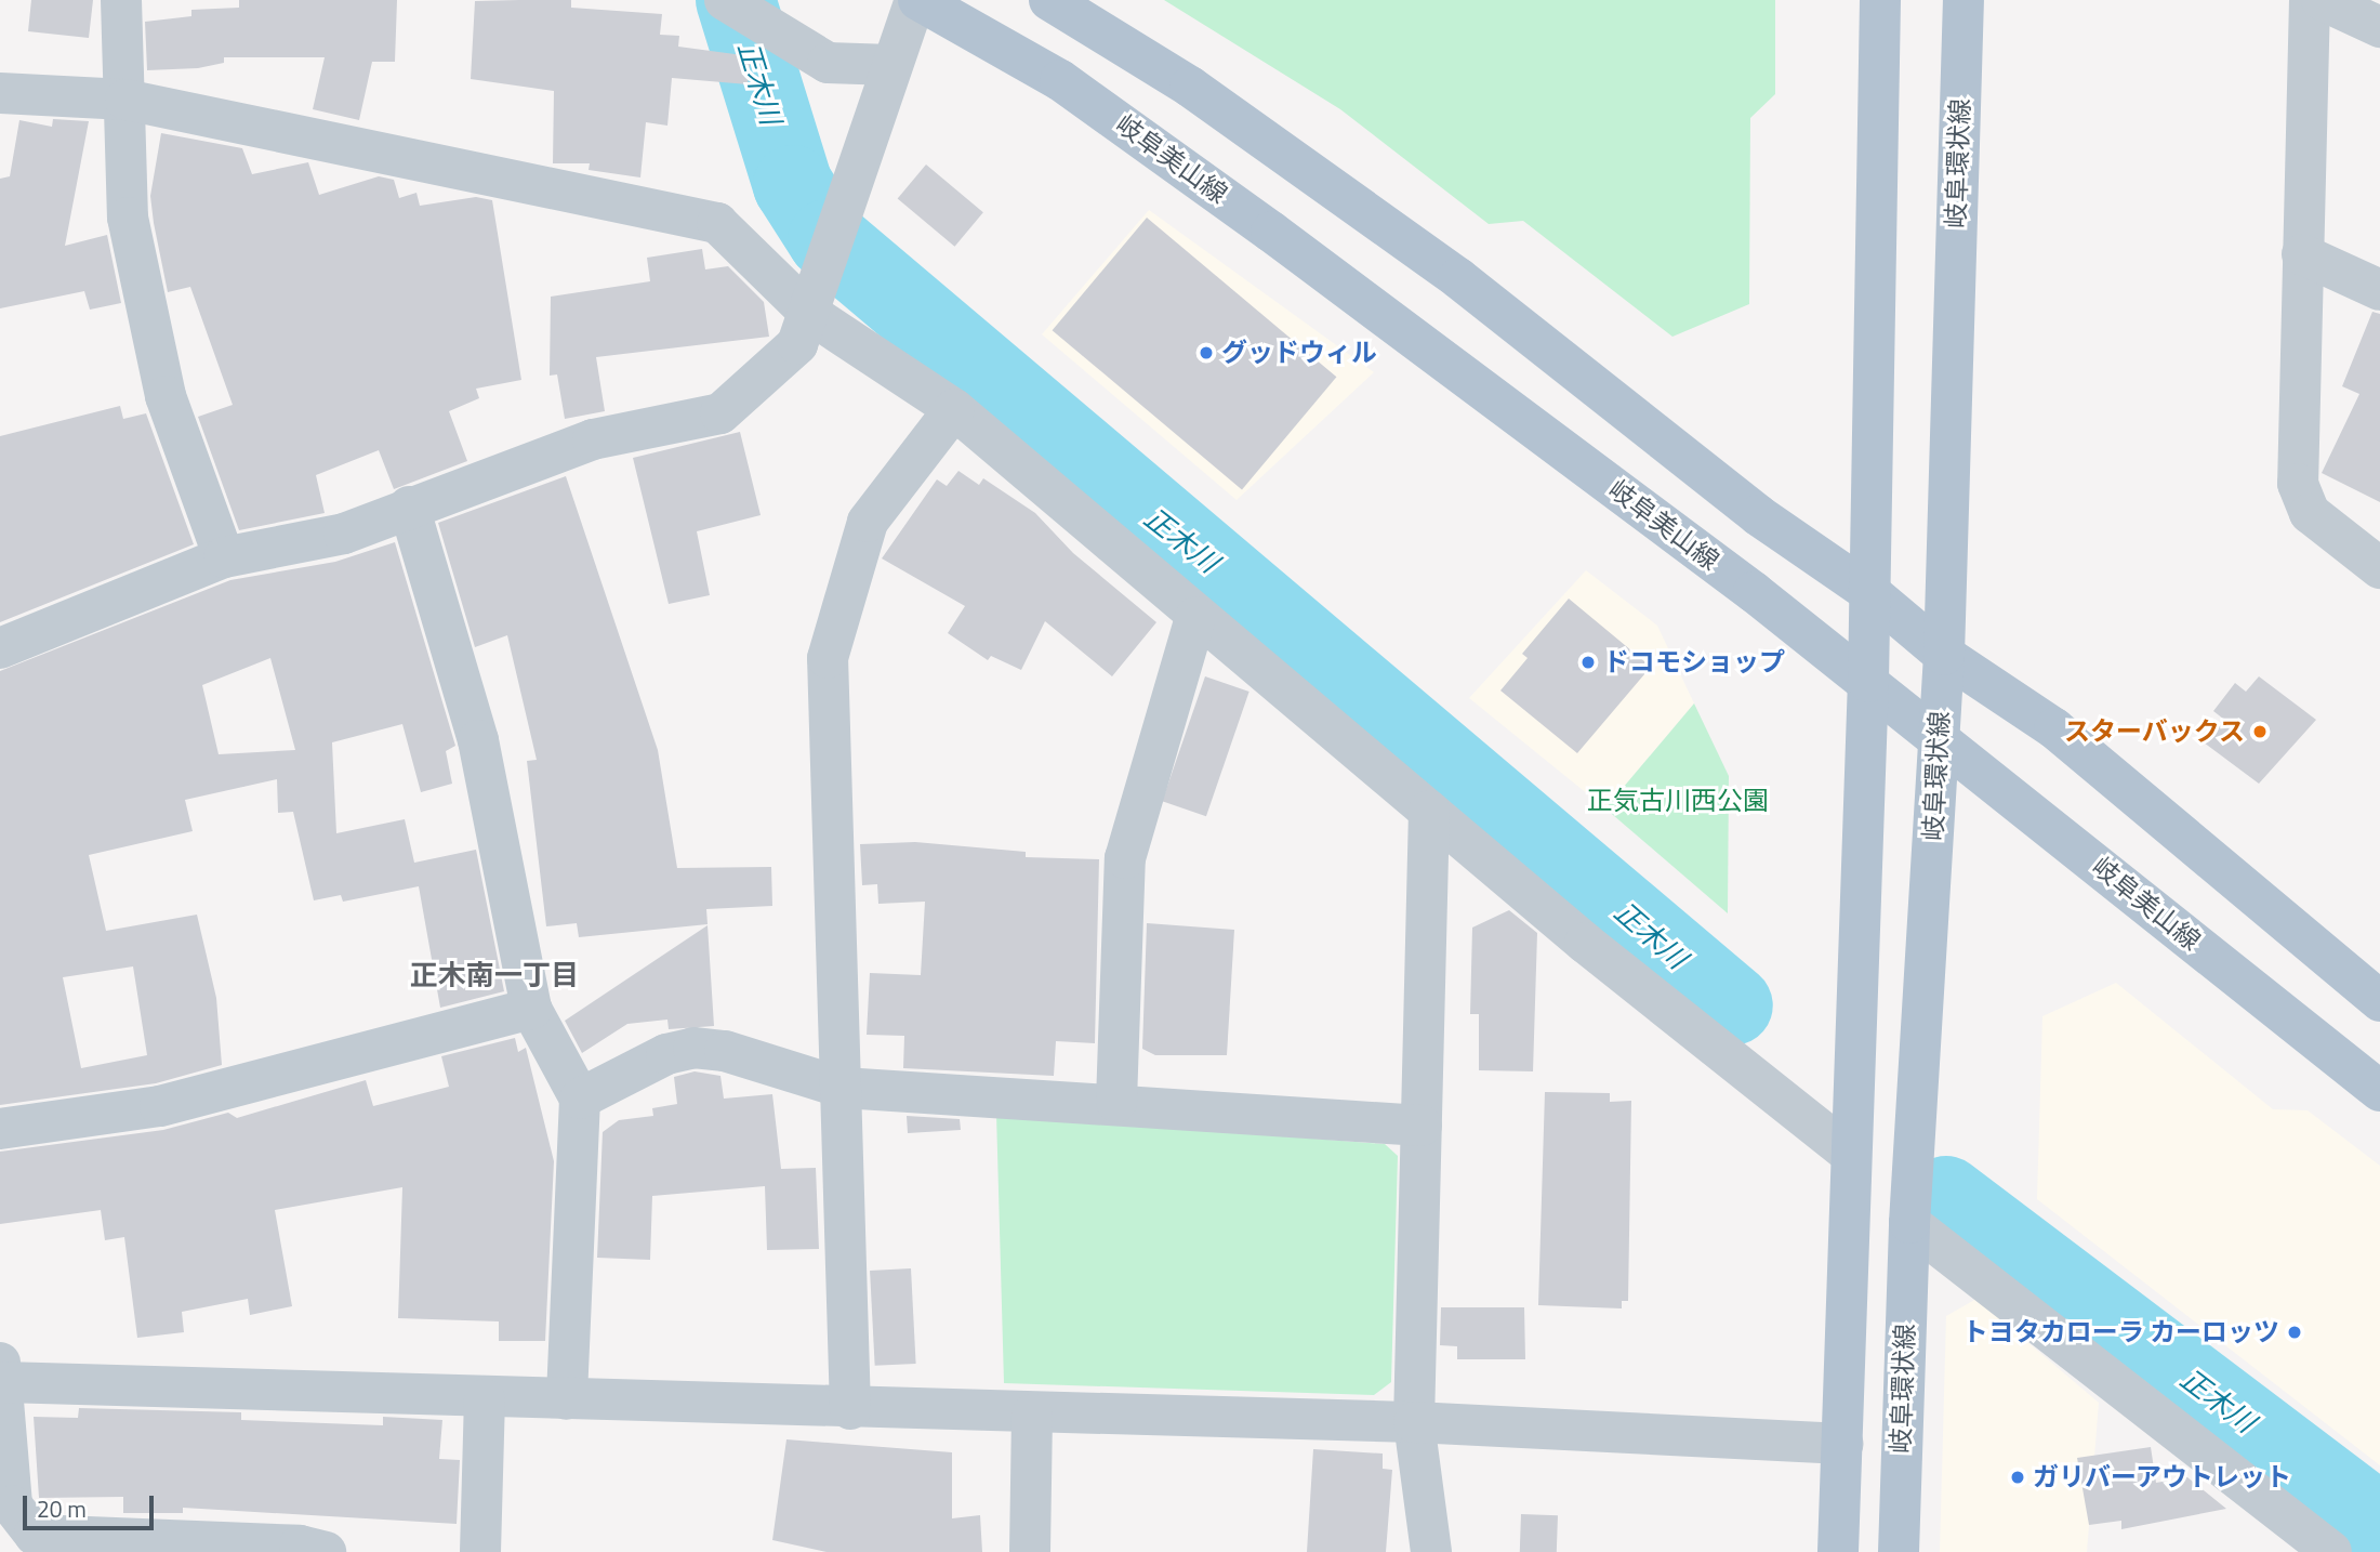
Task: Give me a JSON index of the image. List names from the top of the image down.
{
  "streets": {
    "main road": ["岐阜美山線", "岐阜環状線"]
  },
  "crossings": [
    ["岐阜美山線", "岐阜環状線"]
  ],
  "districts": ["正木南一丁目"],
  "water": ["正木川"],
  "parks": ["正気古川西公園"],
  "places": [
    "グッドウィル",
    "ドコモショップ",
    "スターバックス",
    "トヨタカローラ カーロッツ",
    "ガリバーアウトレット"
  ],
  "scale_bar": "20 m"
}
